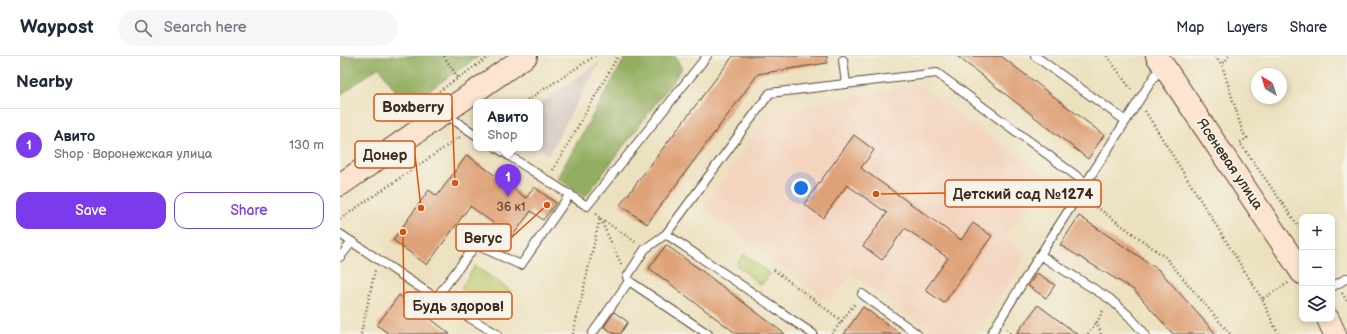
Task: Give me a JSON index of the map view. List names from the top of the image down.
{
  "streets": {
    "main road": ["Ясеневая улица"]
  },
  "places": [
    "Boxberry",
    "Детский сад №1274",
    "Вегус",
    "Донер",
    "Будь здоров!"
  ],
  "house_numbers": ["36 к1"],
  "north": "top left",
  "page": {
    "header": "Waypost",
    "search": "Search here",
    "nav": ["Map", "Layers", "Share"],
    "heading": "Nearby",
    "popup": ["Авито", "Shop"],
    "list": [
      {
        "mark": "1",
        "name": "Авито",
        "note": "Shop · Воронежская улица",
        "value": "130 m"
      }
    ],
    "pins": "1",
    "buttons": ["Save", "Share"],
    "map_buttons": ["+", "−"]
  }
}
